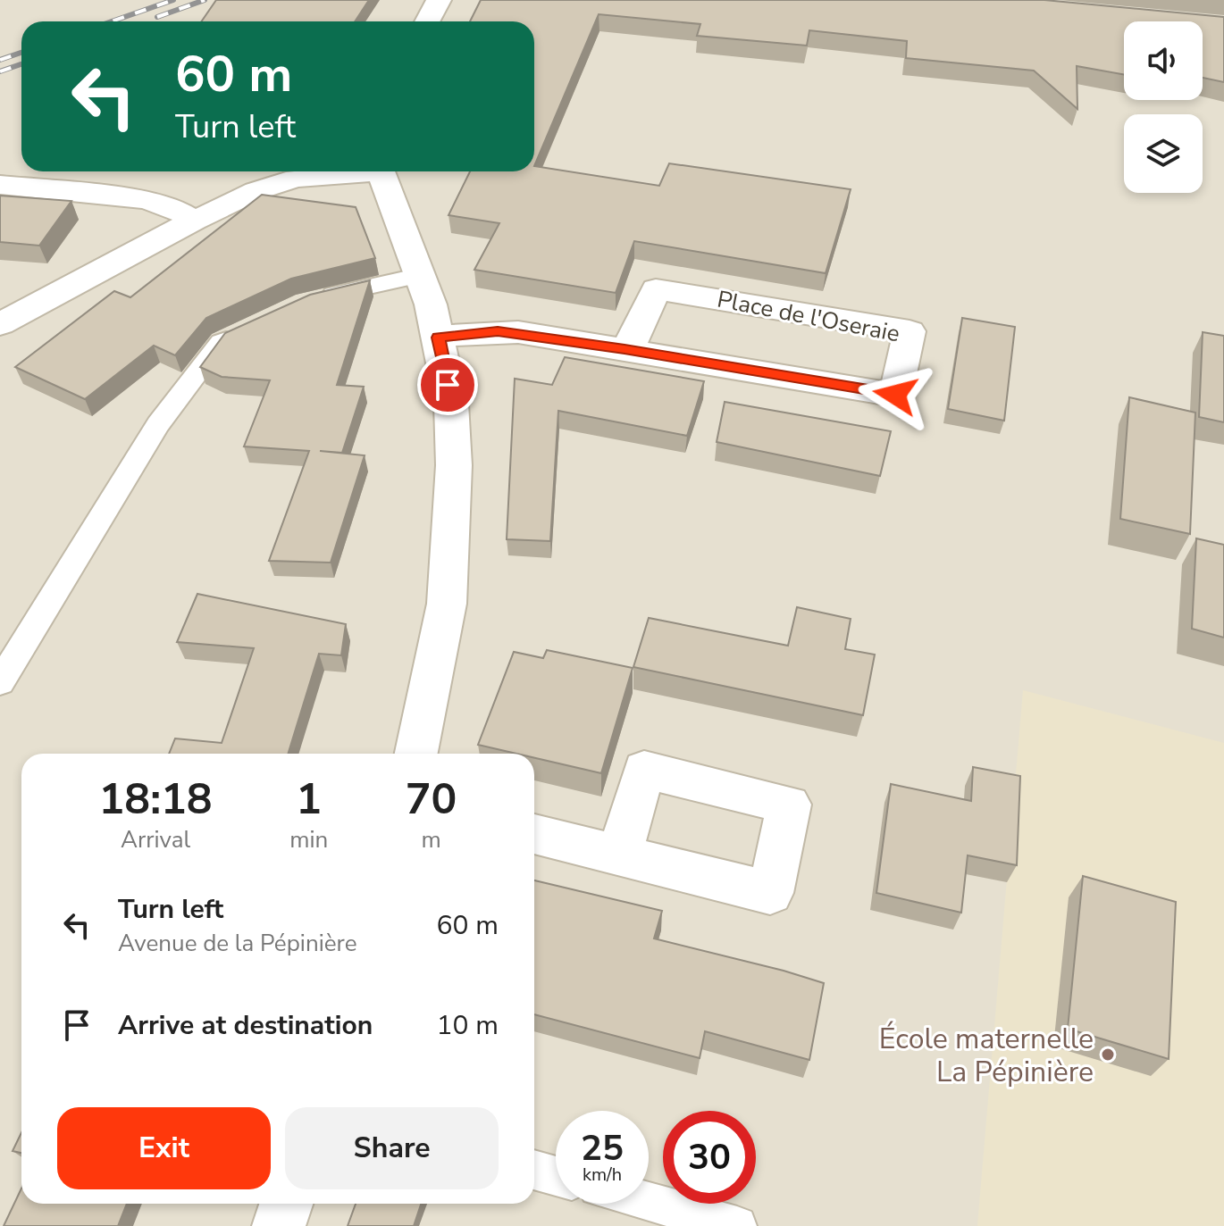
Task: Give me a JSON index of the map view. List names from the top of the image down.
{
  "streets": {
    "street": ["Place de l'Oseraie"]
  },
  "places": ["École maternelle La Pépinière"],
  "page": {
    "turn": ["60 m", "Turn left"],
    "eta": [
      "18:18",
      "Arrival",
      "1",
      "min",
      "70",
      "m"
    ],
    "list": [
      {
        "name": "Turn left",
        "note": "Avenue de la Pépinière",
        "value": "60 m"
      },
      {
        "name": "Arrive at destination",
        "value": "10 m"
      }
    ],
    "buttons": ["Exit", "Share"],
    "speed": "25 km/h",
    "limit": "30"
  }
}
